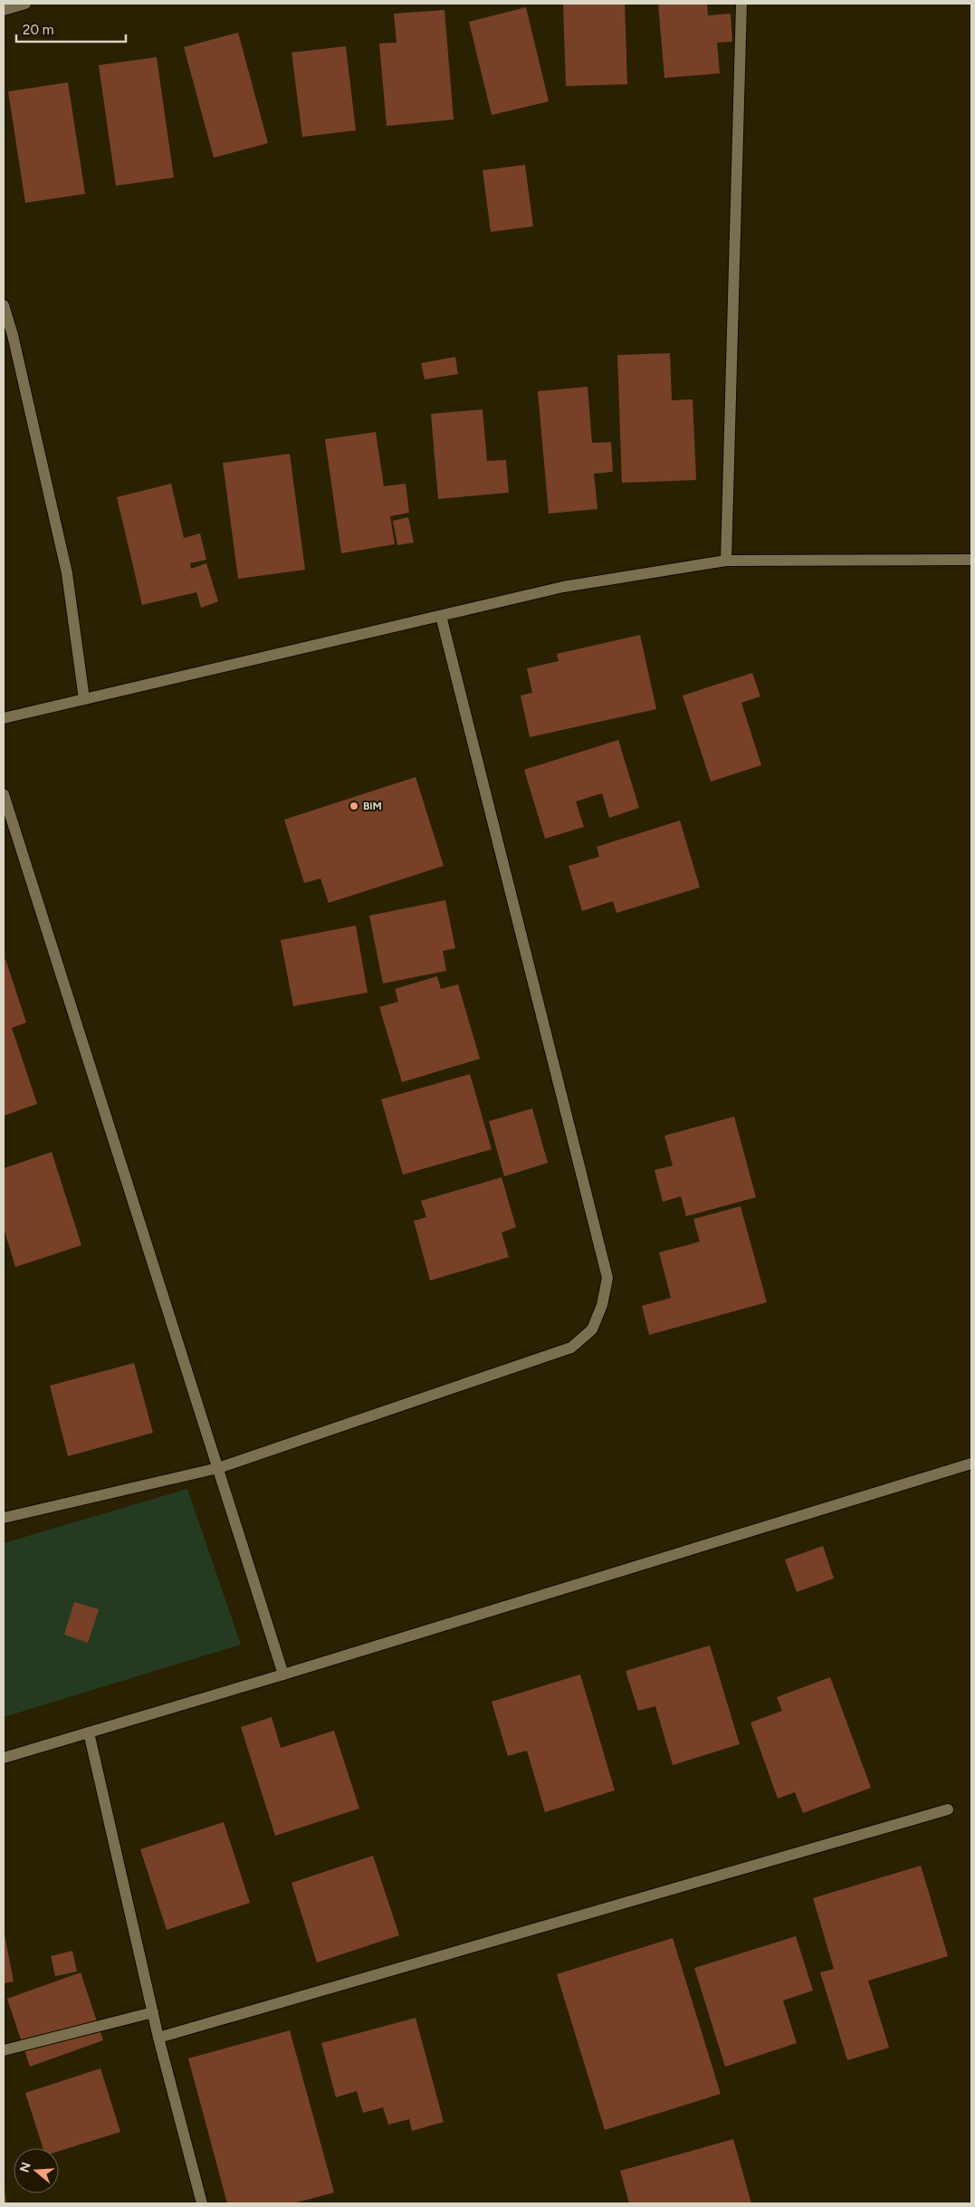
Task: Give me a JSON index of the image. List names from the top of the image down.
{
  "places": ["BiM"],
  "scale_bar": "20 m",
  "north": "left"
}
